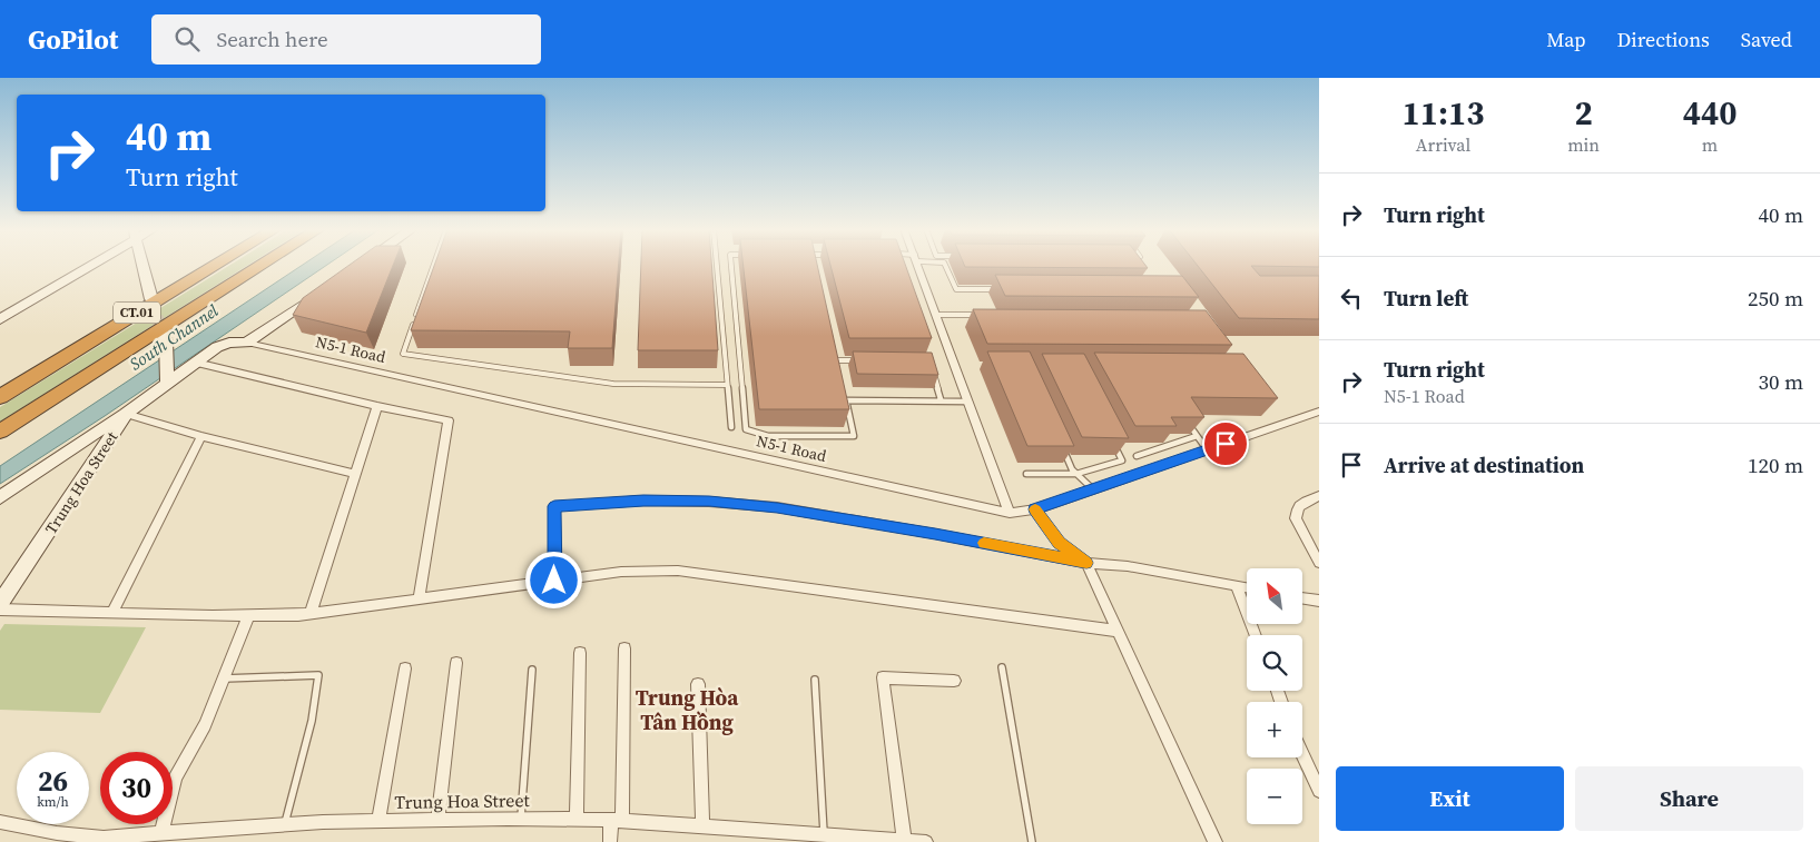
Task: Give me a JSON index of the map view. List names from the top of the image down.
{
  "streets": {
    "highway": ["CT.01"],
    "street": ["N5-1 Road", "Trung Hoa Street"]
  },
  "crossings": [
    ["N5-1 Road", "Trung Hoa Street"]
  ],
  "districts": ["Trung Hòa Tân Hồng"],
  "water": ["South Channel"],
  "north": "top left",
  "page": {
    "header": "GoPilot",
    "search": "Search here",
    "nav": ["Map", "Directions", "Saved"],
    "eta": [
      "11:13",
      "Arrival",
      "2",
      "min",
      "440",
      "m"
    ],
    "turn": ["40 m", "Turn right"],
    "list": [
      {
        "name": "Turn right",
        "value": "40 m"
      },
      {
        "name": "Turn left",
        "value": "250 m"
      },
      {
        "name": "Turn right",
        "note": "N5-1 Road",
        "value": "30 m"
      },
      {
        "name": "Arrive at destination",
        "value": "120 m"
      }
    ],
    "map_buttons": ["+", "−"],
    "speed": "26 km/h",
    "limit": "30",
    "buttons": ["Exit", "Share"]
  }
}
